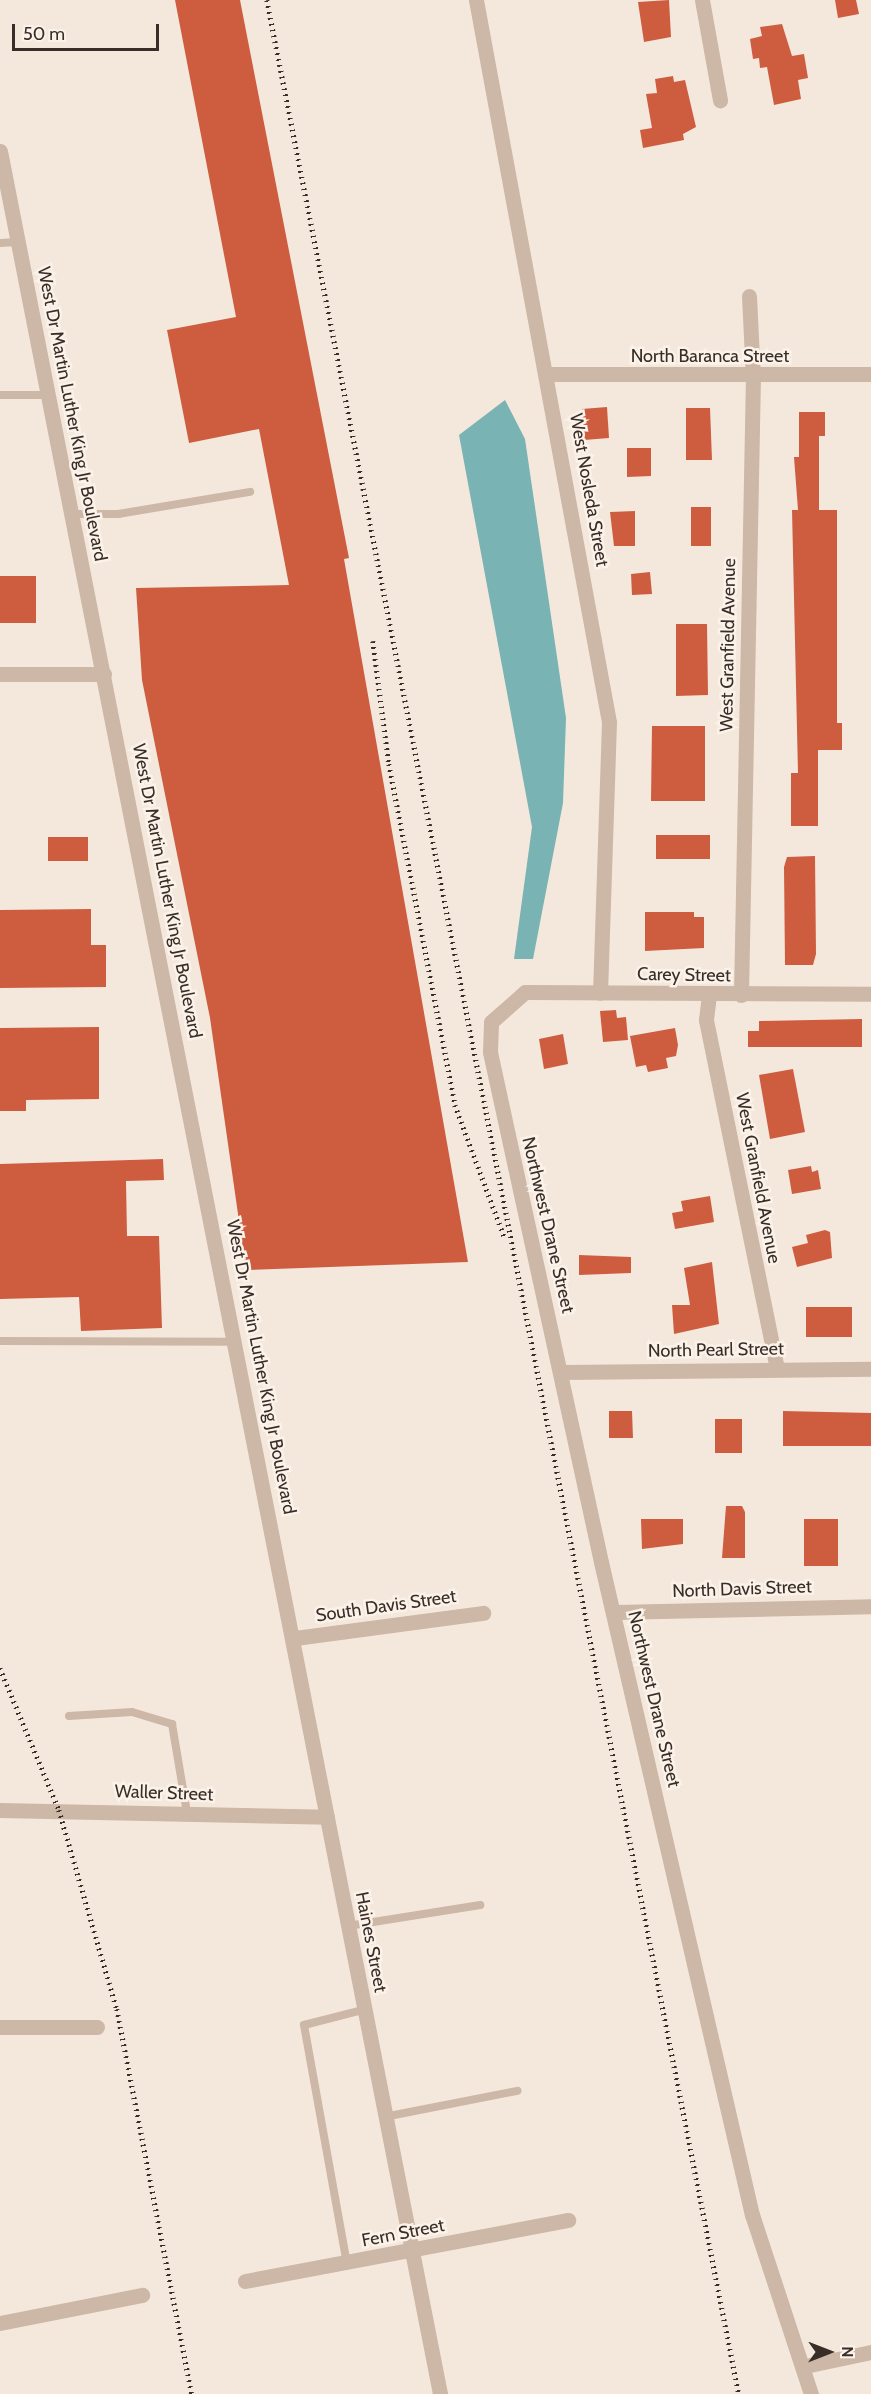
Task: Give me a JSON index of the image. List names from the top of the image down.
{
  "streets": {
    "street": [
      "North Baranca Street",
      "West Dr Martin Luther King Jr Boulevard",
      "West Nosleda Street",
      "West Granfield Avenue",
      "Carey Street",
      "Northwest Drane Street",
      "North Pearl Street",
      "North Davis Street",
      "South Davis Street",
      "Waller Street",
      "Haines Street",
      "Fern Street"
    ]
  },
  "crossings": [
    ["North Baranca Street", "West Nosleda Street"],
    ["North Baranca Street", "West Granfield Avenue"],
    ["West Dr Martin Luther King Jr Boulevard", "South Davis Street"],
    ["West Dr Martin Luther King Jr Boulevard", "Haines Street"],
    ["West Nosleda Street", "Carey Street"],
    ["West Granfield Avenue", "Carey Street"],
    ["West Granfield Avenue", "North Pearl Street"],
    ["Carey Street", "Northwest Drane Street"],
    ["Northwest Drane Street", "North Pearl Street"],
    ["Northwest Drane Street", "North Davis Street"],
    ["South Davis Street", "Haines Street"],
    ["Waller Street", "Haines Street"],
    ["Haines Street", "Fern Street"]
  ],
  "scale_bar": "50 m",
  "north": "right"
}
